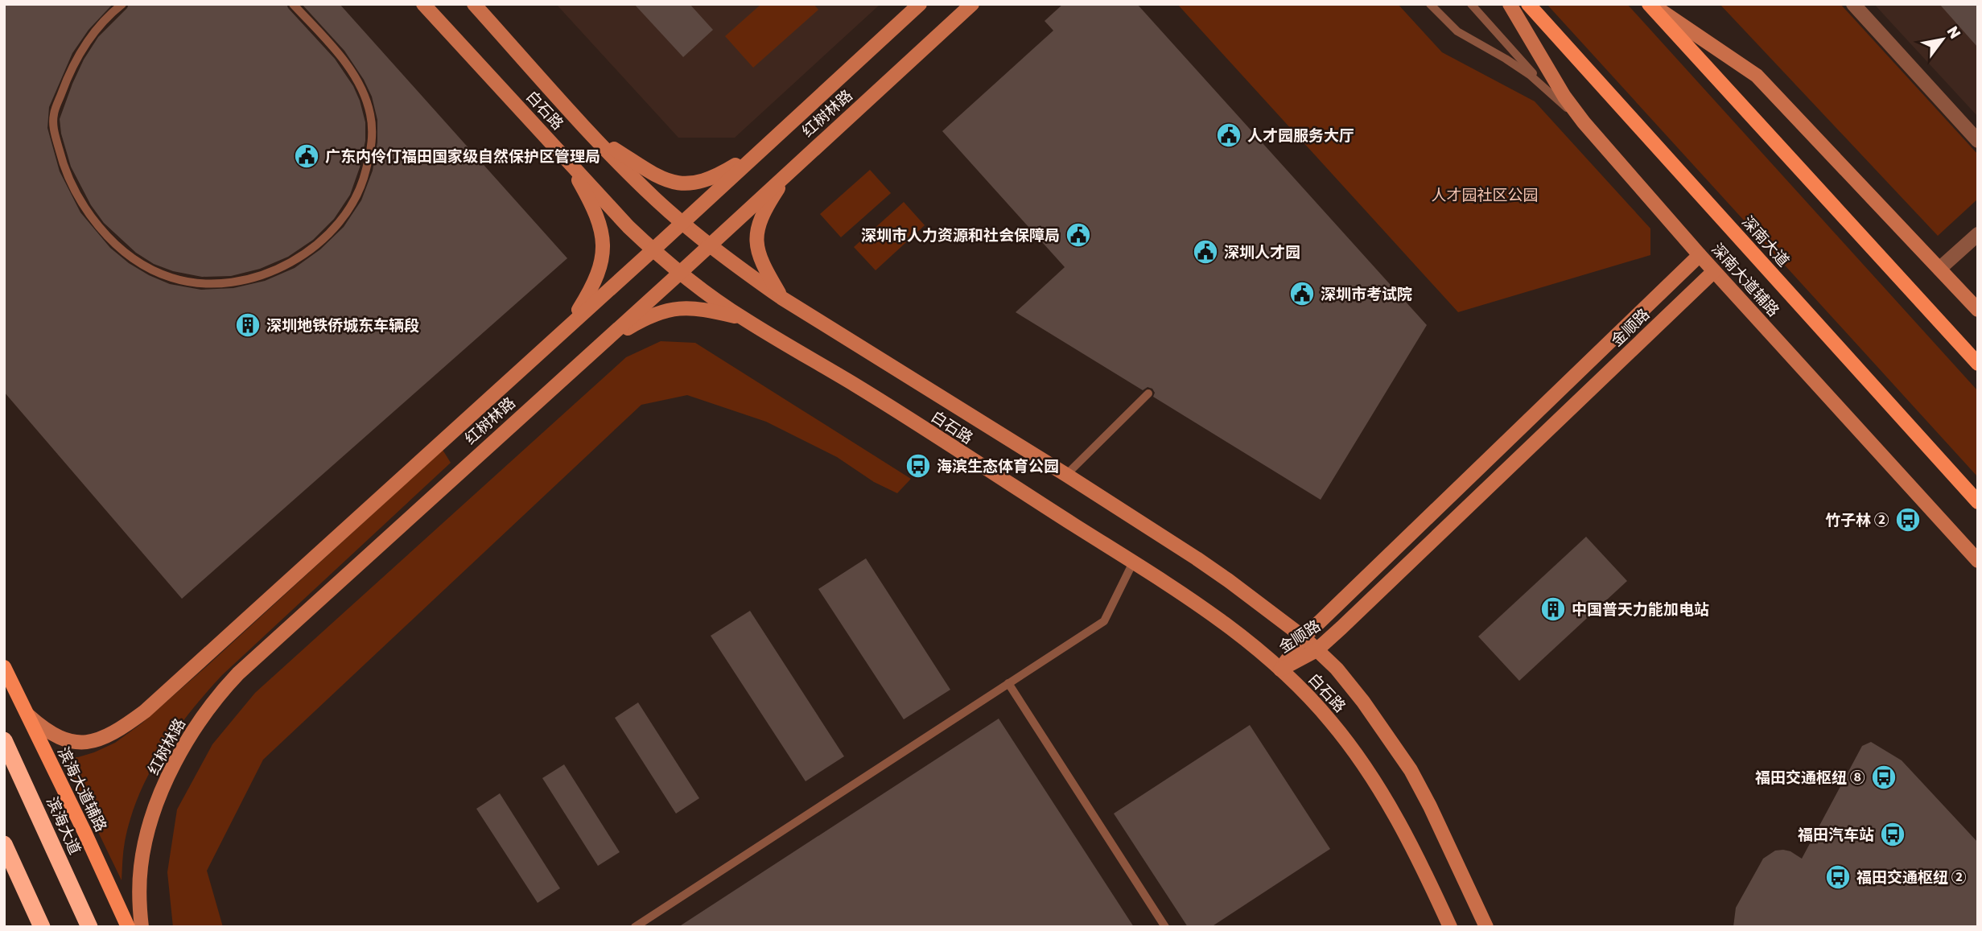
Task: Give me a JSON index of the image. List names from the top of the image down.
{
  "streets": {
    "highway": ["滨海大道"],
    "main road": [
      "白石路",
      "红树林路",
      "深南大道",
      "深南大道辅路",
      "金顺路",
      "滨海大道辅路"
    ]
  },
  "crossings": [
    ["白石路", "红树林路"],
    ["白石路", "金顺路"],
    ["红树林路", "滨海大道辅路"],
    ["深南大道辅路", "金顺路"]
  ],
  "parks": ["人才园社区公园"],
  "places": {
    "public building": [
      "人才园服务大厅",
      "广东内伶仃福田国家级自然保护区管理局",
      "深圳市人力资源和社会保障局",
      "深圳人才园",
      "深圳市考试院"
    ],
    "building": ["深圳地铁侨城东车辆段", "中国普天力能加电站"],
    "bus stop": [
      "海滨生态体育公园",
      "竹子林 ②",
      "福田交通枢纽 ⑧",
      "福田汽车站",
      "福田交通枢纽 ②"
    ]
  },
  "north": "top right"
}
